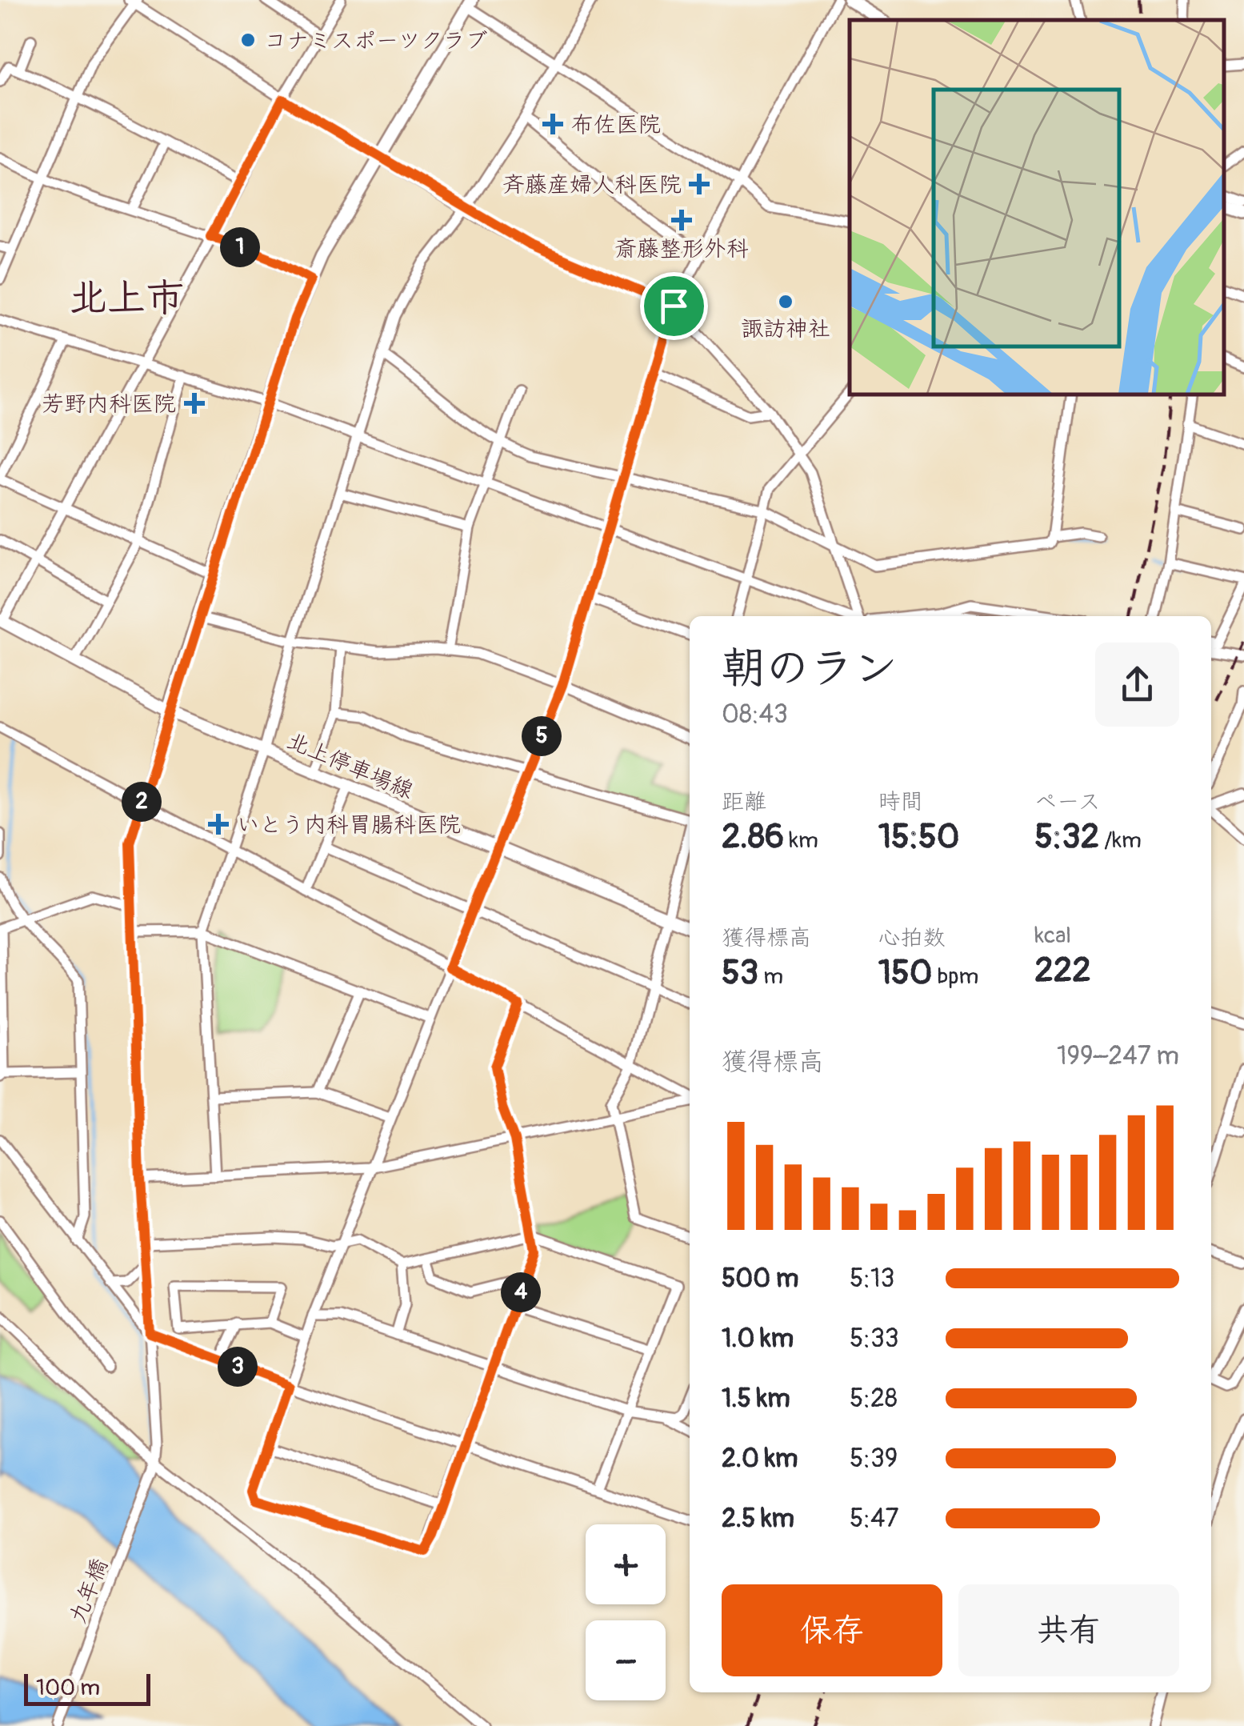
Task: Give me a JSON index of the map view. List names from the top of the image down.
{
  "streets": {
    "main road": ["北上停車場線"],
    "street": ["九年橋"]
  },
  "districts": ["北上市"],
  "places": {
    "other": ["コナミスポーツクラブ", "諏訪神社"],
    "health": [
      "布佐医院",
      "斉藤産婦人科医院",
      "斎藤整形外科",
      "芳野内科医院",
      "いとう内科胃腸科医院"
    ]
  },
  "scale_bar": "100 m",
  "page": {
    "pins": [
      "1",
      "5",
      "2",
      "4",
      "3"
    ],
    "heading": ["朝のラン", "08:43"],
    "stats": [
      ["距離", "2.86 km"],
      ["時間", "15:50"],
      ["ペース", "5:32 /km"],
      ["獲得標高", "53 m"],
      ["心拍数", "150 bpm"],
      ["kcal", "222"]
    ],
    "chart": ["獲得標高", "199–247 m"],
    "list": [
      {
        "name": "500 m",
        "note": "5:13"
      },
      {
        "name": "1.0 km",
        "note": "5:33"
      },
      {
        "name": "1.5 km",
        "note": "5:28"
      },
      {
        "name": "2.0 km",
        "note": "5:39"
      },
      {
        "name": "2.5 km",
        "note": "5:47"
      }
    ],
    "map_buttons": ["+", "−"],
    "buttons": ["保存", "共有"],
    "scale": "100 m"
  }
}
